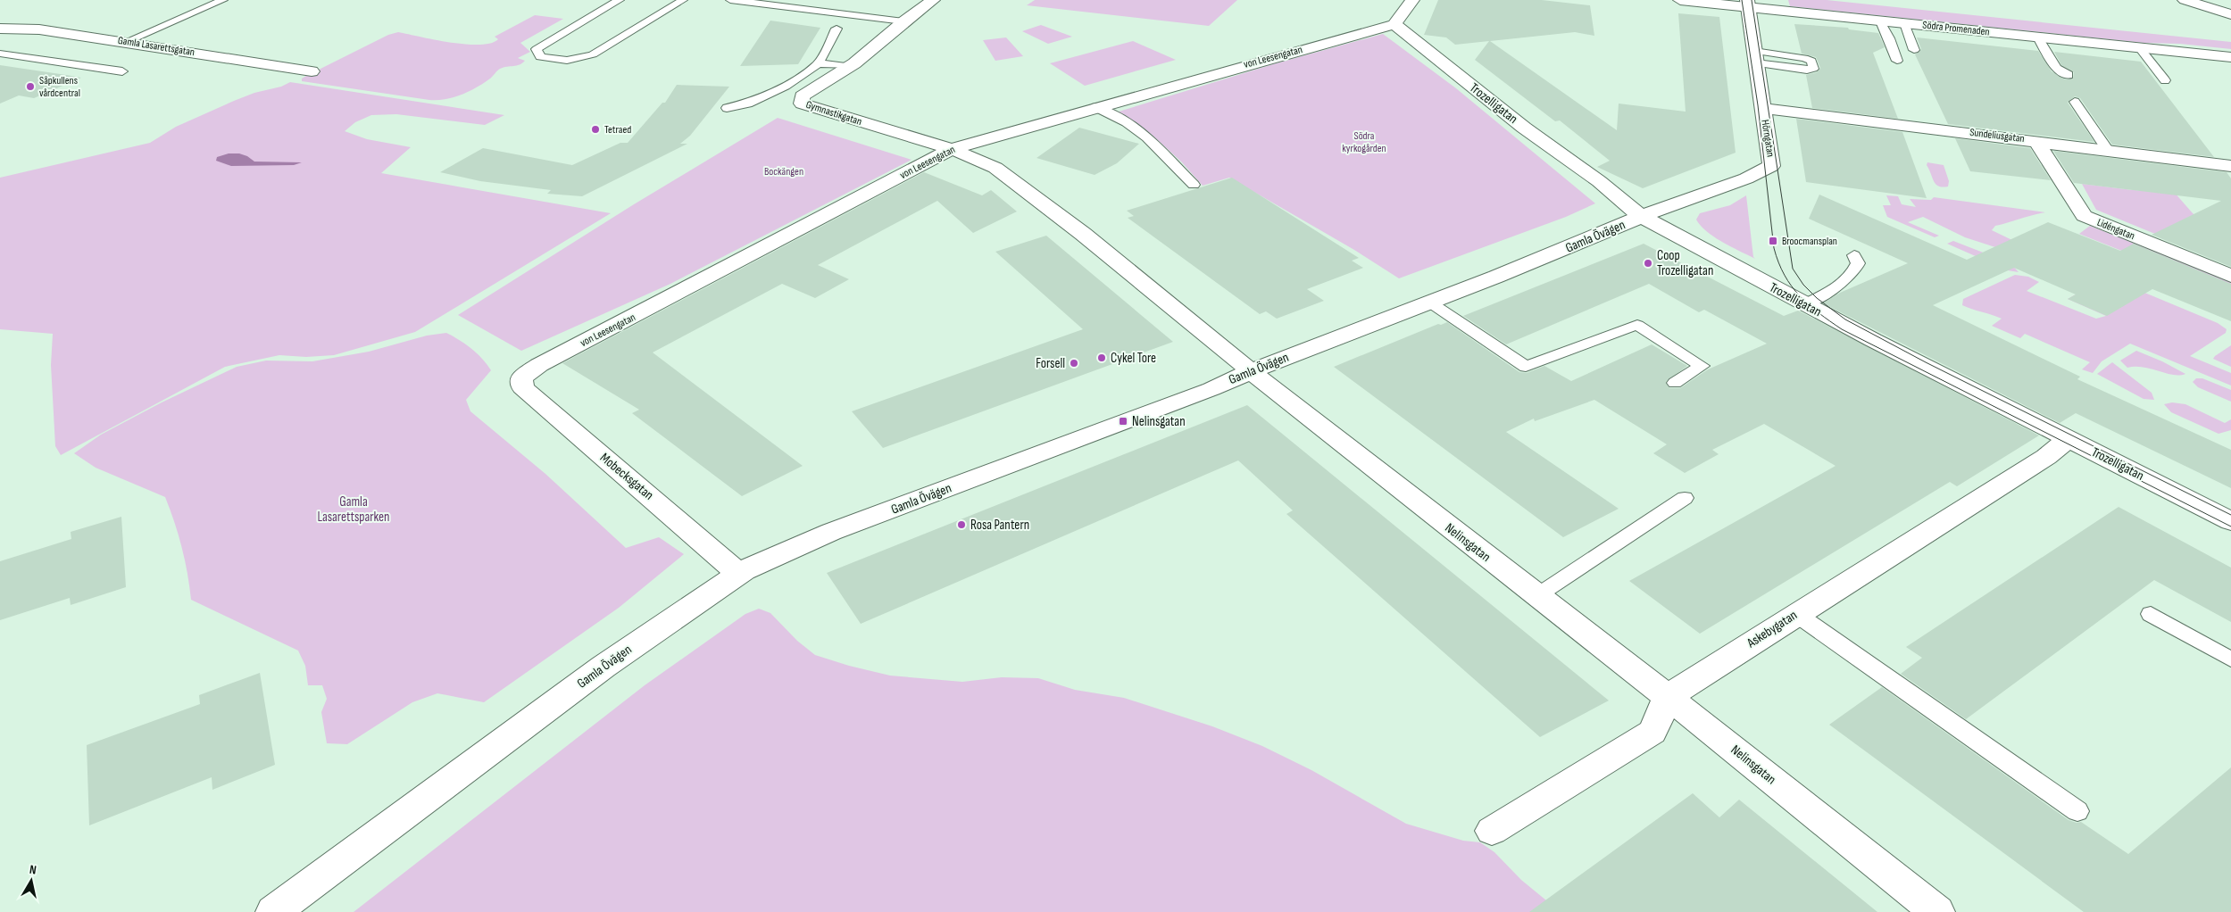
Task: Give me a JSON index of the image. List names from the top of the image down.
{
  "streets": {
    "street": [
      "Södra Promenaden",
      "Gamla Lasarettsgatan",
      "von Leesengatan",
      "Trozelligatan",
      "Gymnastikgatan",
      "Sundeliusgatan",
      "Hörngatan",
      "Lidéngatan",
      "Gamla Övägen",
      "Mobecksgatan",
      "Nelinsgatan",
      "Askebygatan"
    ]
  },
  "crossings": [
    ["Södra Promenaden", "Hörngatan"],
    ["von Leesengatan", "Trozelligatan"],
    ["von Leesengatan", "Gymnastikgatan"],
    ["von Leesengatan", "Mobecksgatan"],
    ["von Leesengatan", "Nelinsgatan"],
    ["Trozelligatan", "Hörngatan"],
    ["Trozelligatan", "Gamla Övägen"],
    ["Trozelligatan", "Askebygatan"],
    ["Gymnastikgatan", "Nelinsgatan"],
    ["Sundeliusgatan", "Hörngatan"],
    ["Sundeliusgatan", "Lidéngatan"],
    ["Hörngatan", "Gamla Övägen"],
    ["Gamla Övägen", "Mobecksgatan"],
    ["Gamla Övägen", "Nelinsgatan"],
    ["Nelinsgatan", "Askebygatan"]
  ],
  "parks": ["Södra kyrkogården", "Bockängen", "Gamla Lasarettsparken"],
  "places": {
    "other": [
      "Såpkullens vårdcentral",
      "Tetraed",
      "Coop Trozelligatan",
      "Cykel Tore",
      "Forsell",
      "Rosa Pantern"
    ],
    "transit": ["Broocmansplan", "Nelinsgatan"]
  },
  "north": "top"
}
